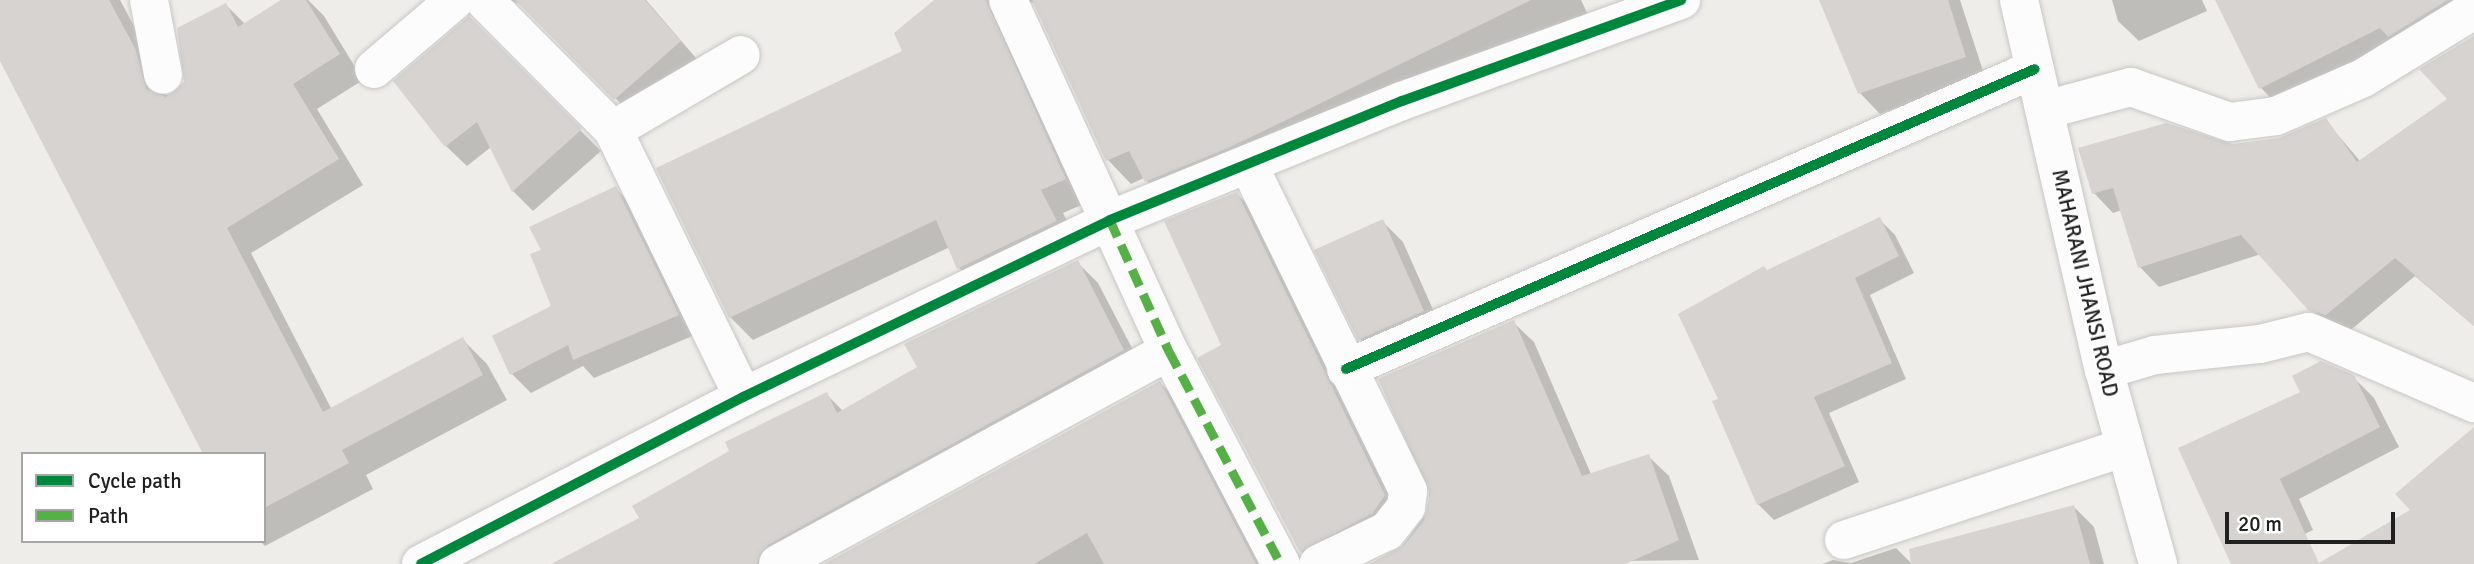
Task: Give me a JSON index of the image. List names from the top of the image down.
{
  "streets": {
    "street": ["MAHARANI JHANSI ROAD"]
  },
  "legend": ["Cycle path", "Path"],
  "scale_bar": "20 m"
}
